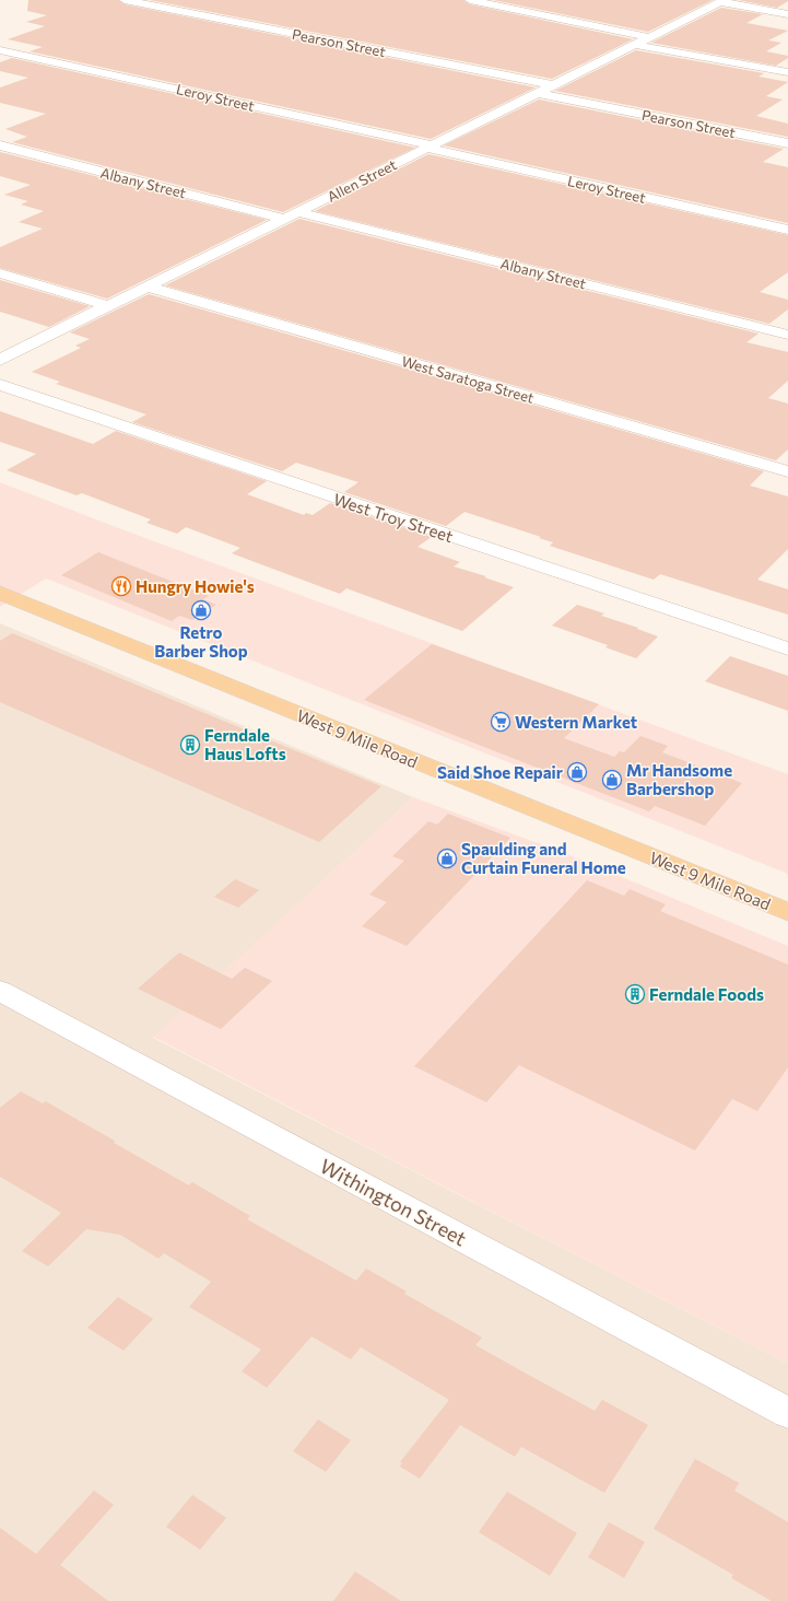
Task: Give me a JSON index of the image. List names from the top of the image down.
{
  "streets": {
    "main road": ["West 9 Mile Road"],
    "street": [
      "Pearson Street",
      "Leroy Street",
      "Allen Street",
      "Albany Street",
      "West Saratoga Street",
      "West Troy Street",
      "Withington Street"
    ]
  },
  "crossings": [
    ["Pearson Street", "Allen Street"],
    ["Leroy Street", "Allen Street"],
    ["Allen Street", "Albany Street"],
    ["Allen Street", "West Saratoga Street"]
  ],
  "places": {
    "restaurant": ["Hungry Howie's"],
    "shop": [
      "Retro Barber Shop",
      "Said Shoe Repair",
      "Mr Handsome Barbershop",
      "Spaulding and Curtain Funeral Home"
    ],
    "supermarket": ["Western Market"],
    "building": ["Ferndale Haus Lofts", "Ferndale Foods"]
  }
}
